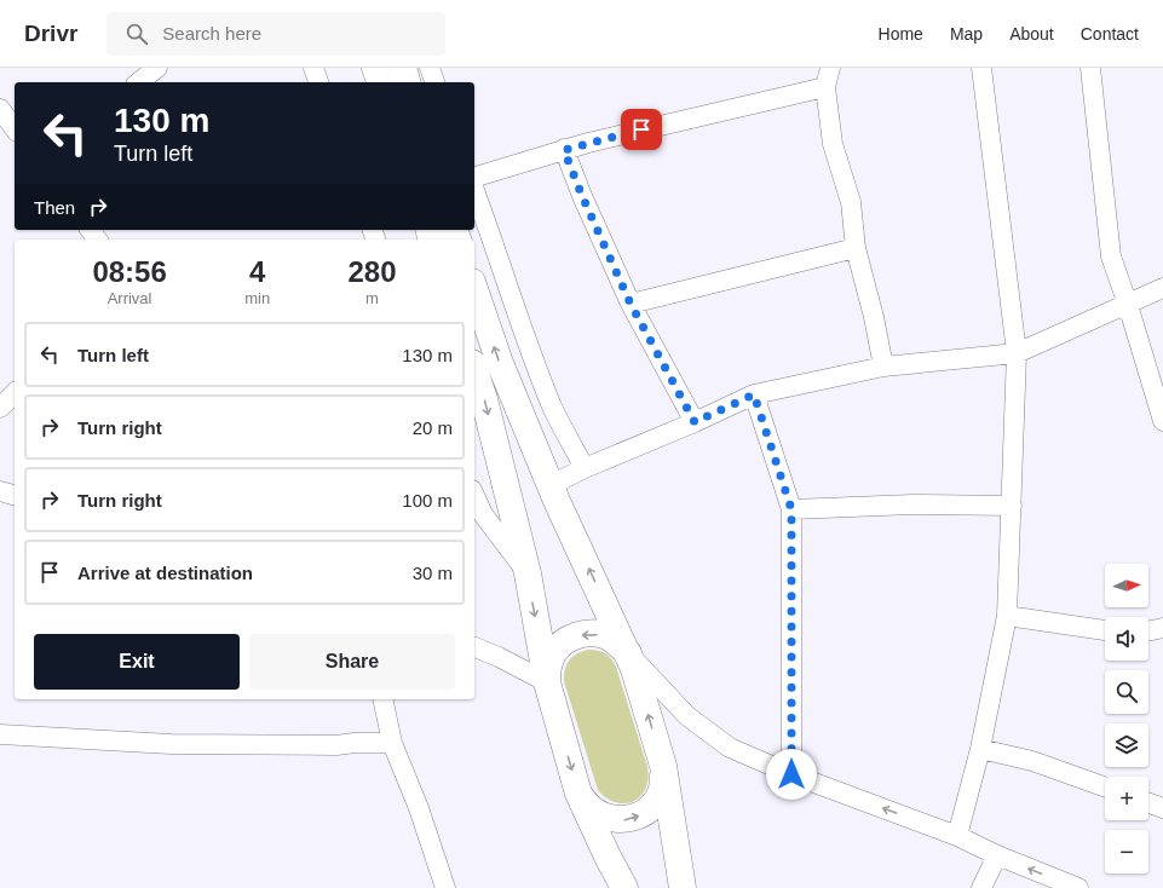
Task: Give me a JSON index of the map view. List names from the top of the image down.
{
  "north": "right",
  "page": {
    "header": "Drivr",
    "search": "Search here",
    "nav": [
      "Home",
      "Map",
      "About",
      "Contact"
    ],
    "turn": ["130 m", "Turn left"],
    "then": "Then",
    "eta": [
      "08:56",
      "Arrival",
      "4",
      "min",
      "280",
      "m"
    ],
    "list": [
      {
        "name": "Turn left",
        "value": "130 m"
      },
      {
        "name": "Turn right",
        "value": "20 m"
      },
      {
        "name": "Turn right",
        "value": "100 m"
      },
      {
        "name": "Arrive at destination",
        "value": "30 m"
      }
    ],
    "map_buttons": ["+", "−"],
    "buttons": ["Exit", "Share"]
  }
}
